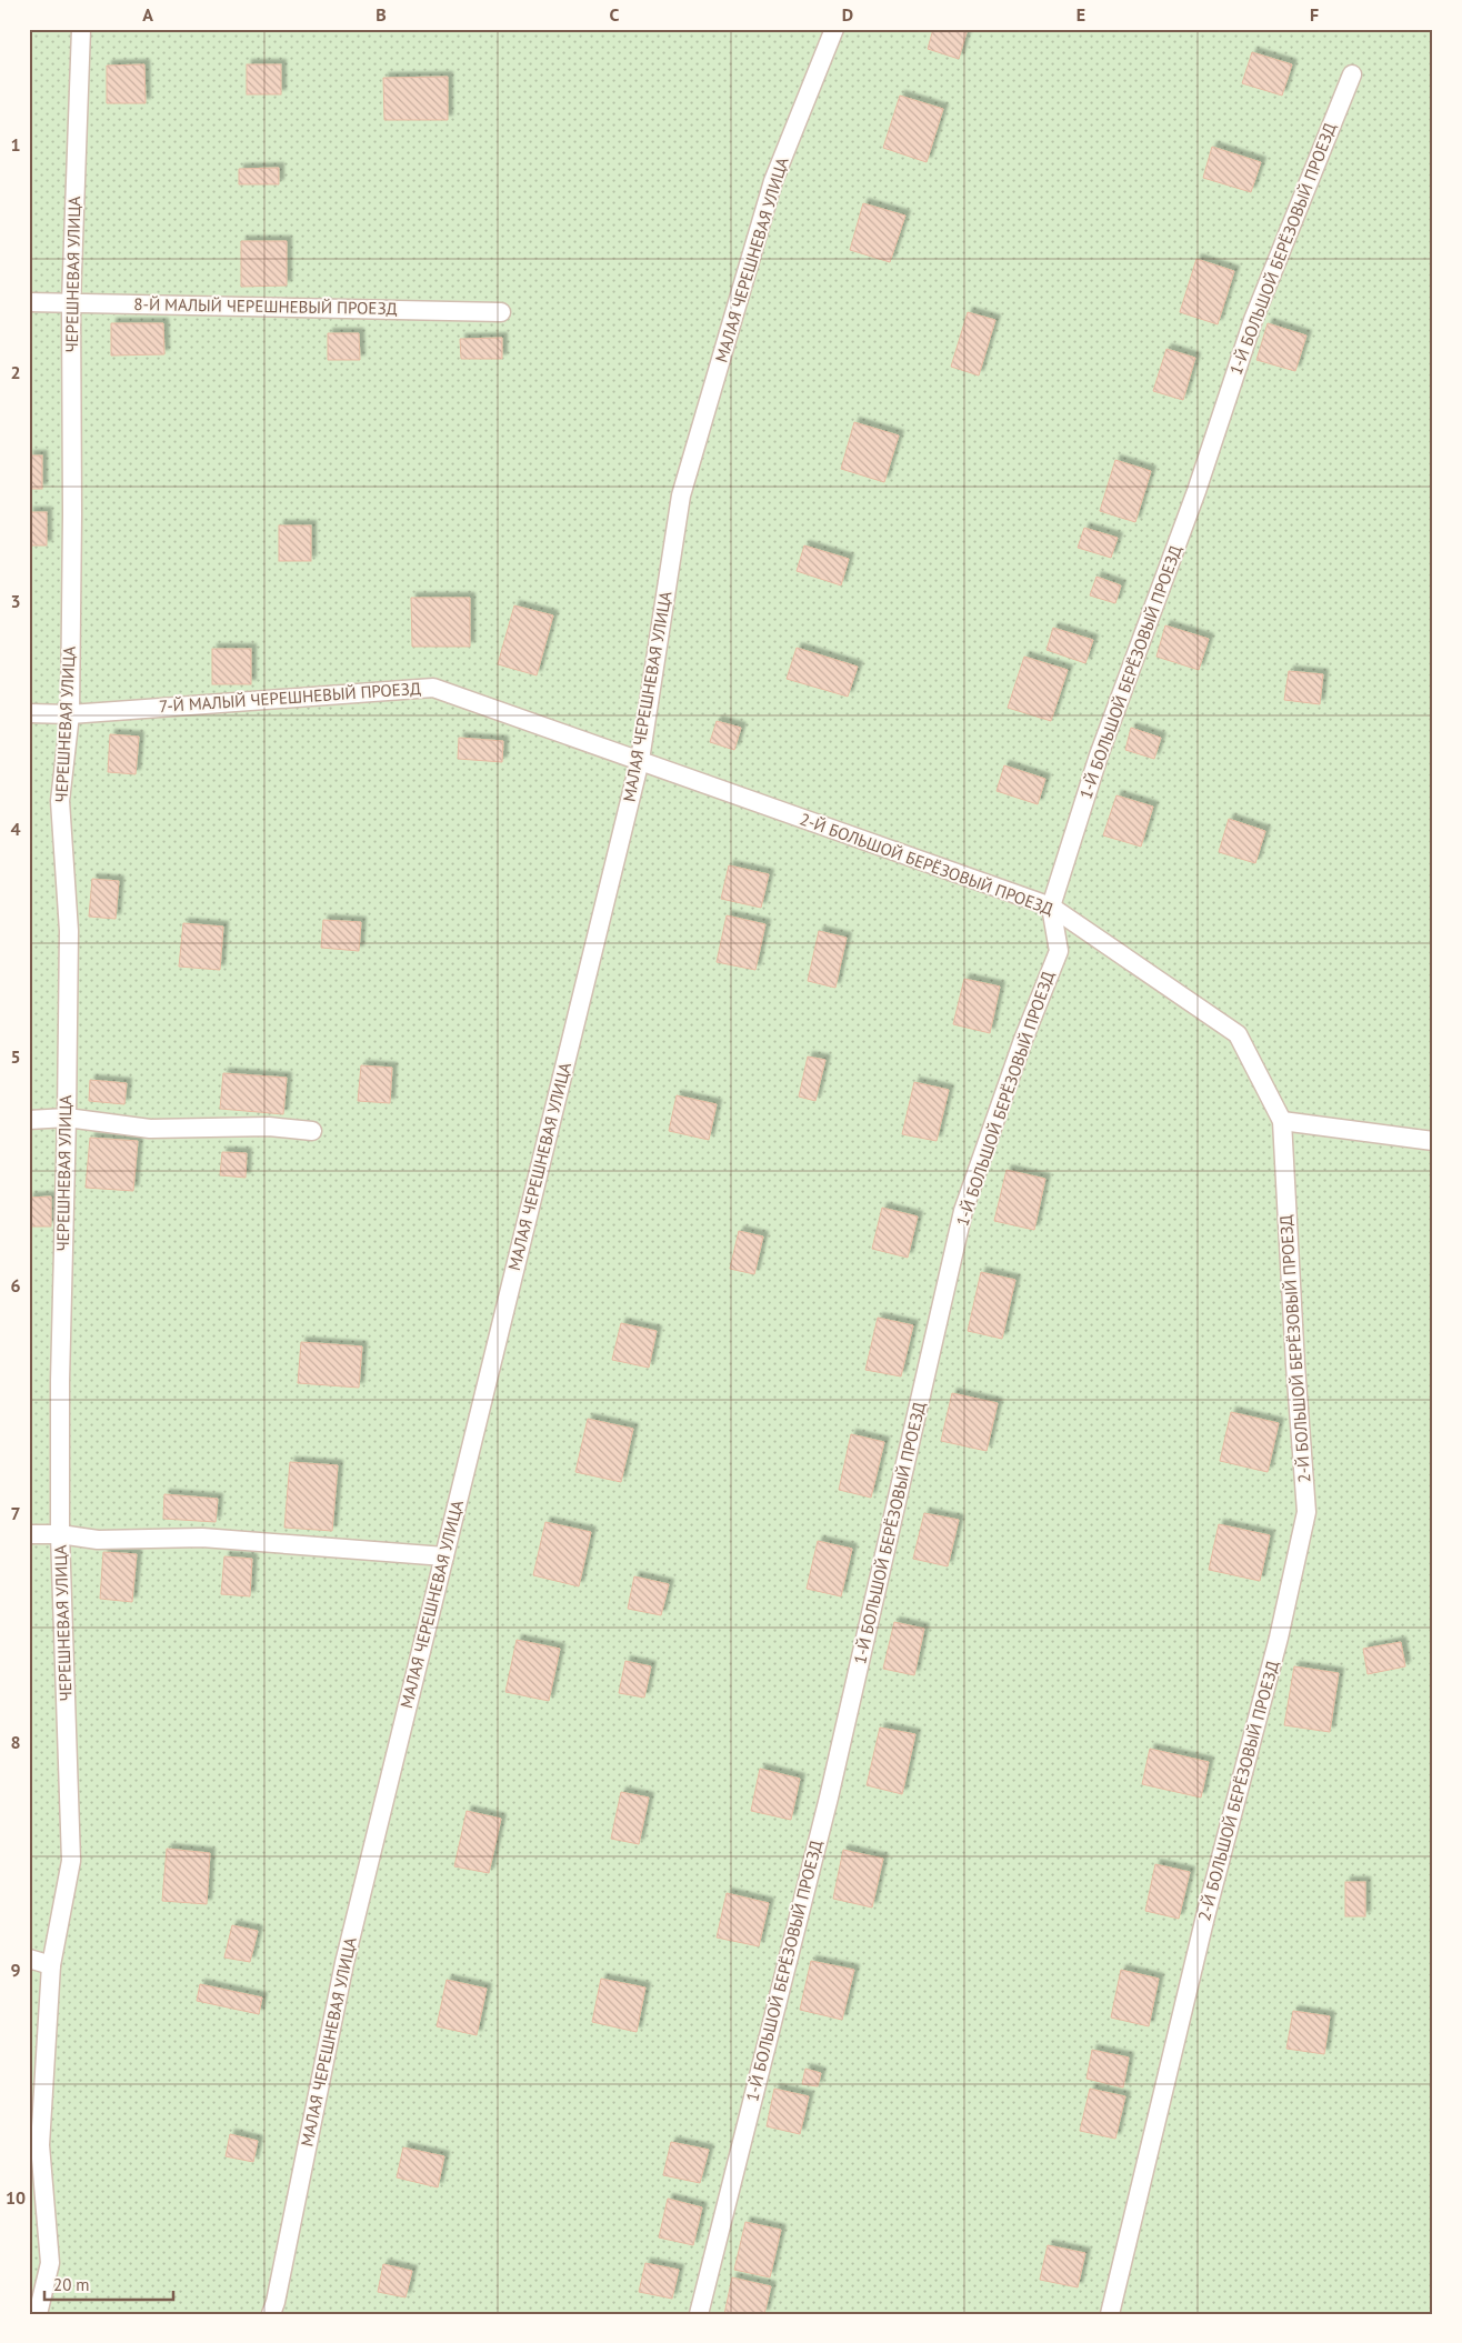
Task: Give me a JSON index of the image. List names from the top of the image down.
{
  "streets": {
    "lane": [
      "1-Й БОЛЬШОЙ БЕРЁЗОВЫЙ ПРОЕЗД",
      "МАЛАЯ ЧЕРЕШНЕВАЯ УЛИЦА",
      "ЧЕРЕШНЕВАЯ УЛИЦА",
      "8-Й МАЛЫЙ ЧЕРЕШНЕВЫЙ ПРОЕЗД",
      "7-Й МАЛЫЙ ЧЕРЕШНЕВЫЙ ПРОЕЗД",
      "2-Й БОЛЬШОЙ БЕРЁЗОВЫЙ ПРОЕЗД"
    ]
  },
  "crossings": [
    ["1-Й БОЛЬШОЙ БЕРЁЗОВЫЙ ПРОЕЗД", "2-Й БОЛЬШОЙ БЕРЁЗОВЫЙ ПРОЕЗД"],
    ["МАЛАЯ ЧЕРЕШНЕВАЯ УЛИЦА", "7-Й МАЛЫЙ ЧЕРЕШНЕВЫЙ ПРОЕЗД"],
    ["МАЛАЯ ЧЕРЕШНЕВАЯ УЛИЦА", "2-Й БОЛЬШОЙ БЕРЁЗОВЫЙ ПРОЕЗД"],
    ["ЧЕРЕШНЕВАЯ УЛИЦА", "8-Й МАЛЫЙ ЧЕРЕШНЕВЫЙ ПРОЕЗД"],
    ["ЧЕРЕШНЕВАЯ УЛИЦА", "7-Й МАЛЫЙ ЧЕРЕШНЕВЫЙ ПРОЕЗД"],
    ["7-Й МАЛЫЙ ЧЕРЕШНЕВЫЙ ПРОЕЗД", "2-Й БОЛЬШОЙ БЕРЁЗОВЫЙ ПРОЕЗД"]
  ],
  "scale_bar": "20 m",
  "grid": {
    "columns": [
      "A",
      "B",
      "C",
      "D",
      "E",
      "F"
    ],
    "rows": [
      "1",
      "2",
      "3",
      "4",
      "5",
      "6",
      "7",
      "8",
      "9",
      "10"
    ]
  }
}
